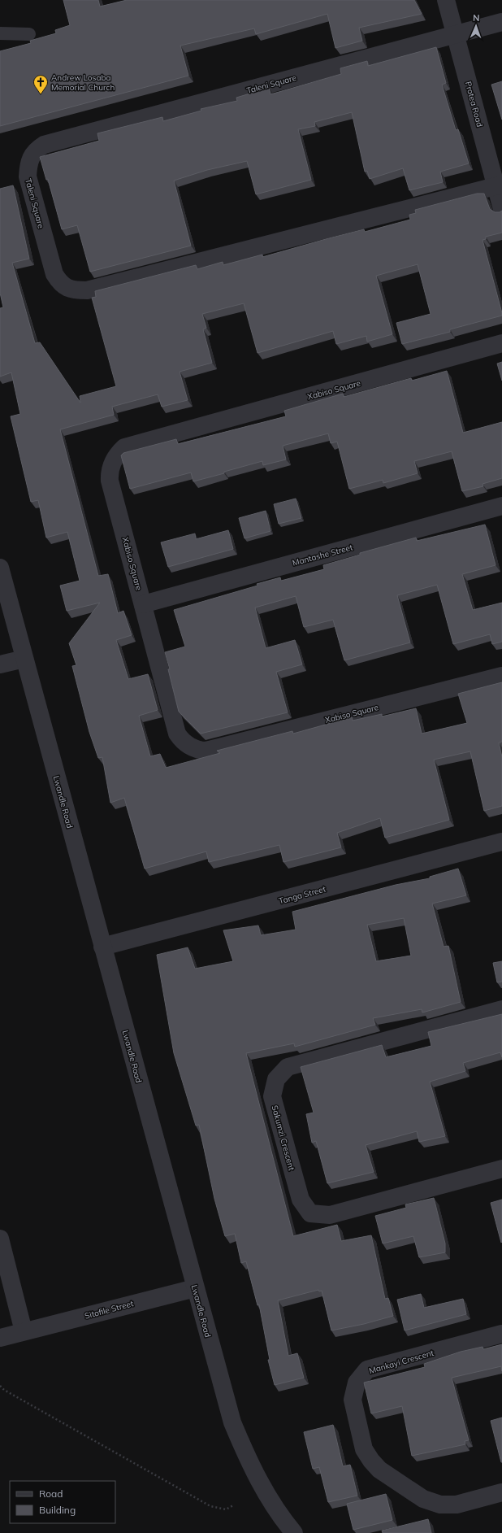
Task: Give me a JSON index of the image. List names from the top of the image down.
{
  "streets": {
    "street": [
      "Taleni Square",
      "Protea Road",
      "Xabiso Square",
      "Mantashe Street",
      "Lwandle Road",
      "Tanga Street",
      "Sakumzi Crescent",
      "Sitofile Street",
      "Mankayi Crescent"
    ]
  },
  "crossings": [
    ["Taleni Square", "Protea Road"],
    ["Xabiso Square", "Mantashe Street"],
    ["Lwandle Road", "Tanga Street"],
    ["Lwandle Road", "Sitofile Street"]
  ],
  "places": {
    "church": ["Andrew Losaba Memorial Church"]
  },
  "legend": ["Road", "Building"],
  "north": "top"
}
